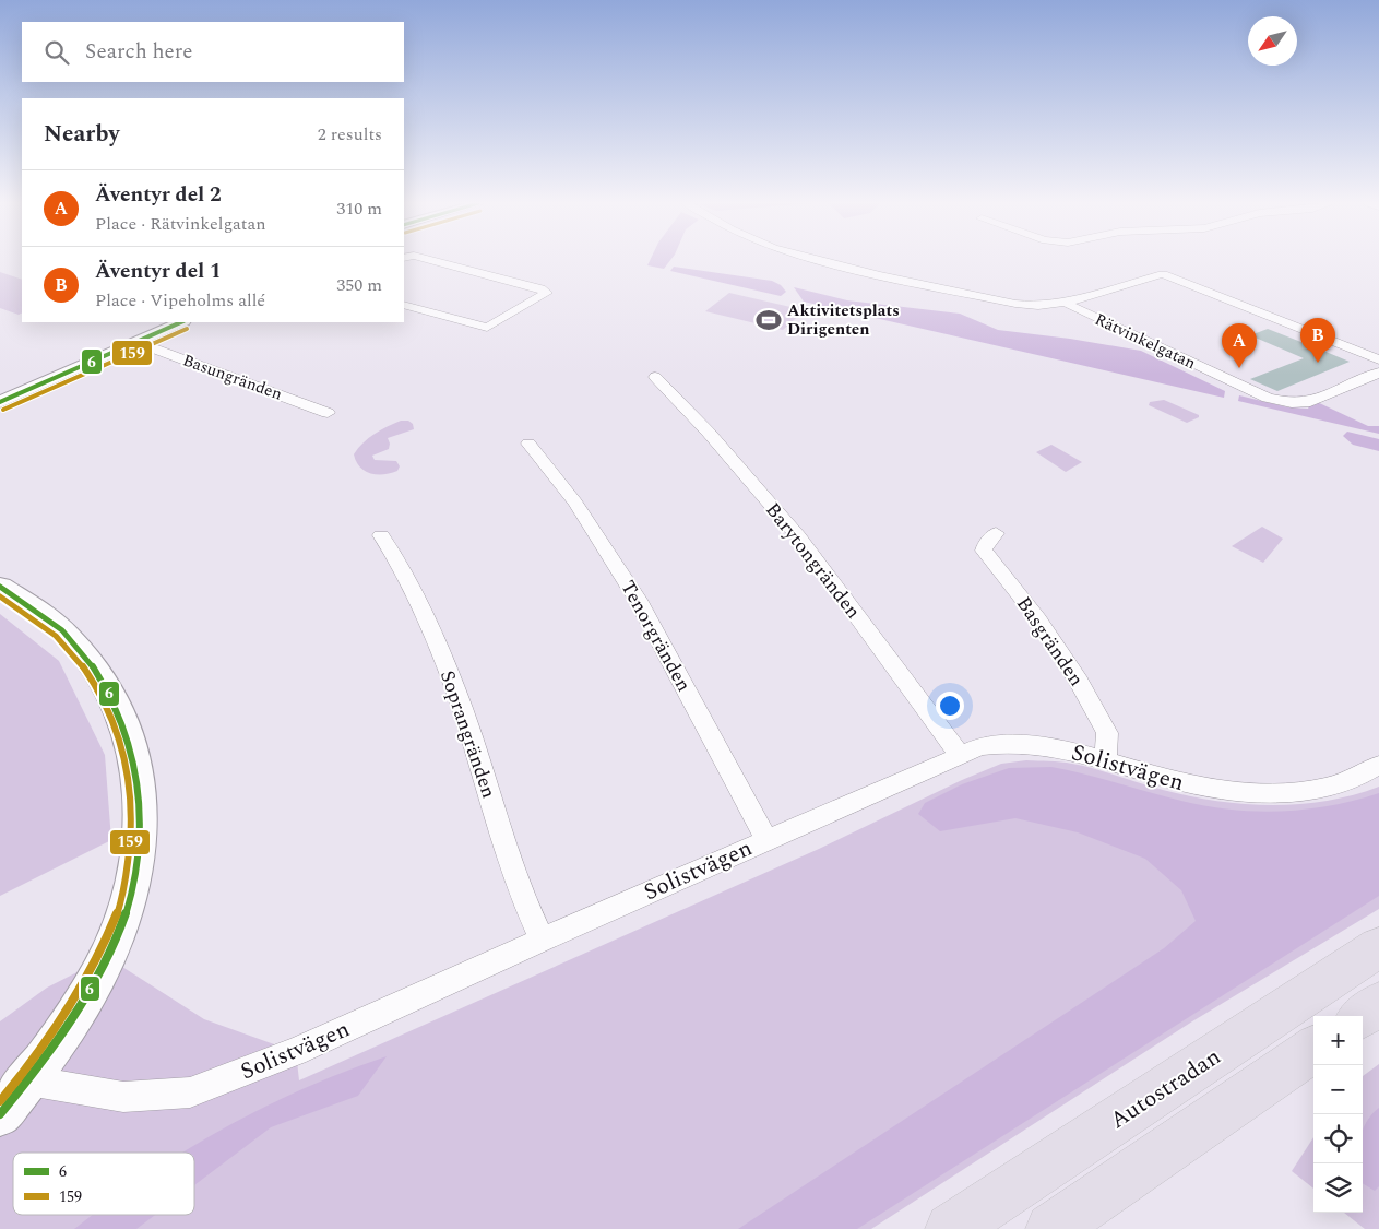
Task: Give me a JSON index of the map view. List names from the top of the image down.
{
  "streets": {
    "highway": ["Autostradan"],
    "street": [
      "Rätvinkelgatan",
      "Basungränden",
      "Barytongränden",
      "Tenorgränden",
      "Basgränden",
      "Soprangränden",
      "Solistvägen"
    ]
  },
  "crossings": [
    ["Barytongränden", "Solistvägen"],
    ["Tenorgränden", "Solistvägen"],
    ["Basgränden", "Solistvägen"],
    ["Soprangränden", "Solistvägen"]
  ],
  "places": {
    "sports": ["Aktivitetsplats Dirigenten"]
  },
  "lines": ["transit line 6", "transit line 159"],
  "legend": ["6", "159"],
  "north": "bottom left",
  "page": {
    "search": "Search here",
    "heading": ["Nearby", "2 results"],
    "list": [
      {
        "mark": "A",
        "name": "Äventyr del 2",
        "note": "Place · Rätvinkelgatan",
        "value": "310 m"
      },
      {
        "mark": "B",
        "name": "Äventyr del 1",
        "note": "Place · Vipeholms allé",
        "value": "350 m"
      }
    ],
    "pins": ["B", "A"],
    "map_buttons": ["+", "−"]
  }
}
